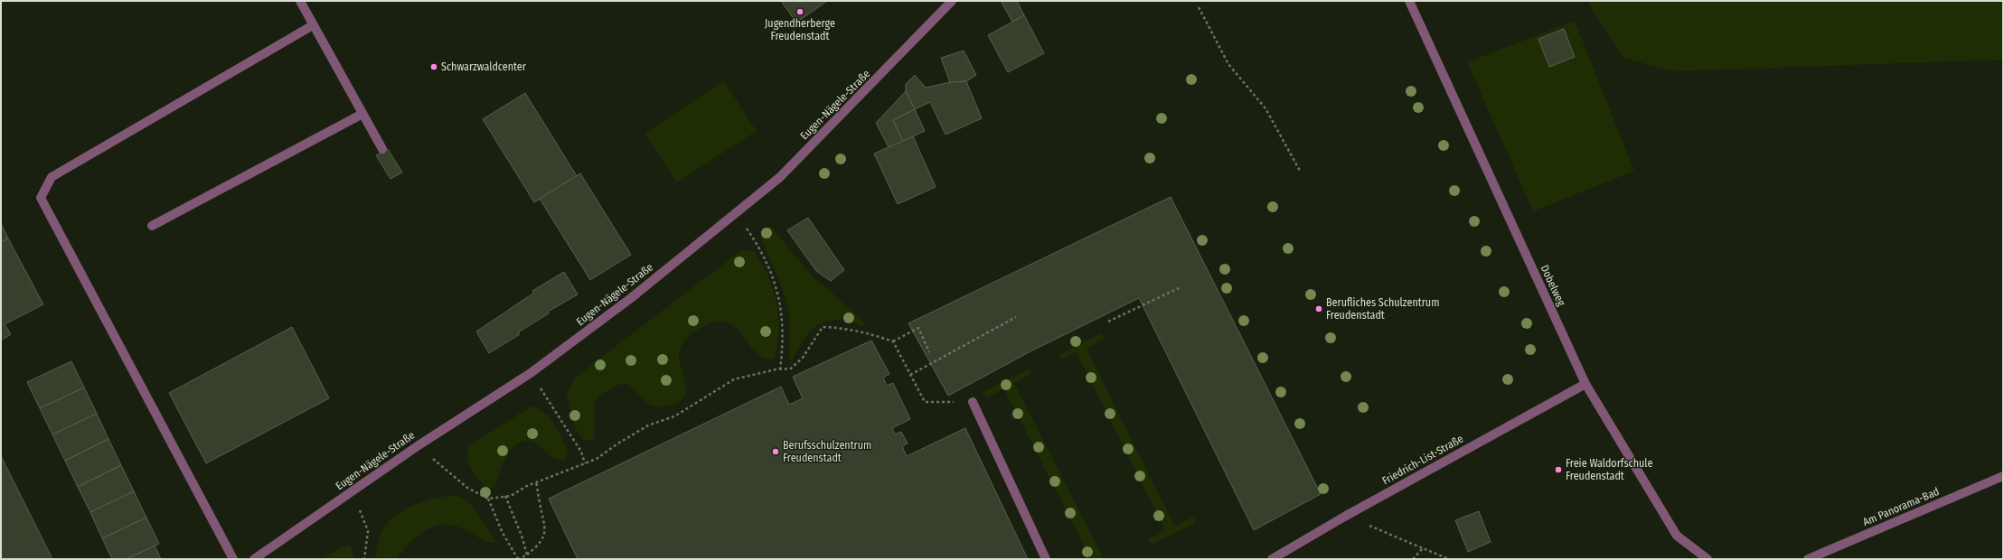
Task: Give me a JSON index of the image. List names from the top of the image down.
{
  "streets": {
    "street": [
      "Eugen-Nägele-Straße",
      "Dobelweg",
      "Friedrich-List-Straße",
      "Am Panorama-Bad"
    ]
  },
  "crossings": [
    ["Dobelweg", "Friedrich-List-Straße"]
  ],
  "places": [
    "Jugendherberge Freudenstadt",
    "Schwarzwaldcenter",
    "Berufliches Schulzentrum Freudenstadt",
    "Berufsschulzentrum Freudenstadt",
    "Freie Waldorfschule Freudenstadt"
  ]
}
